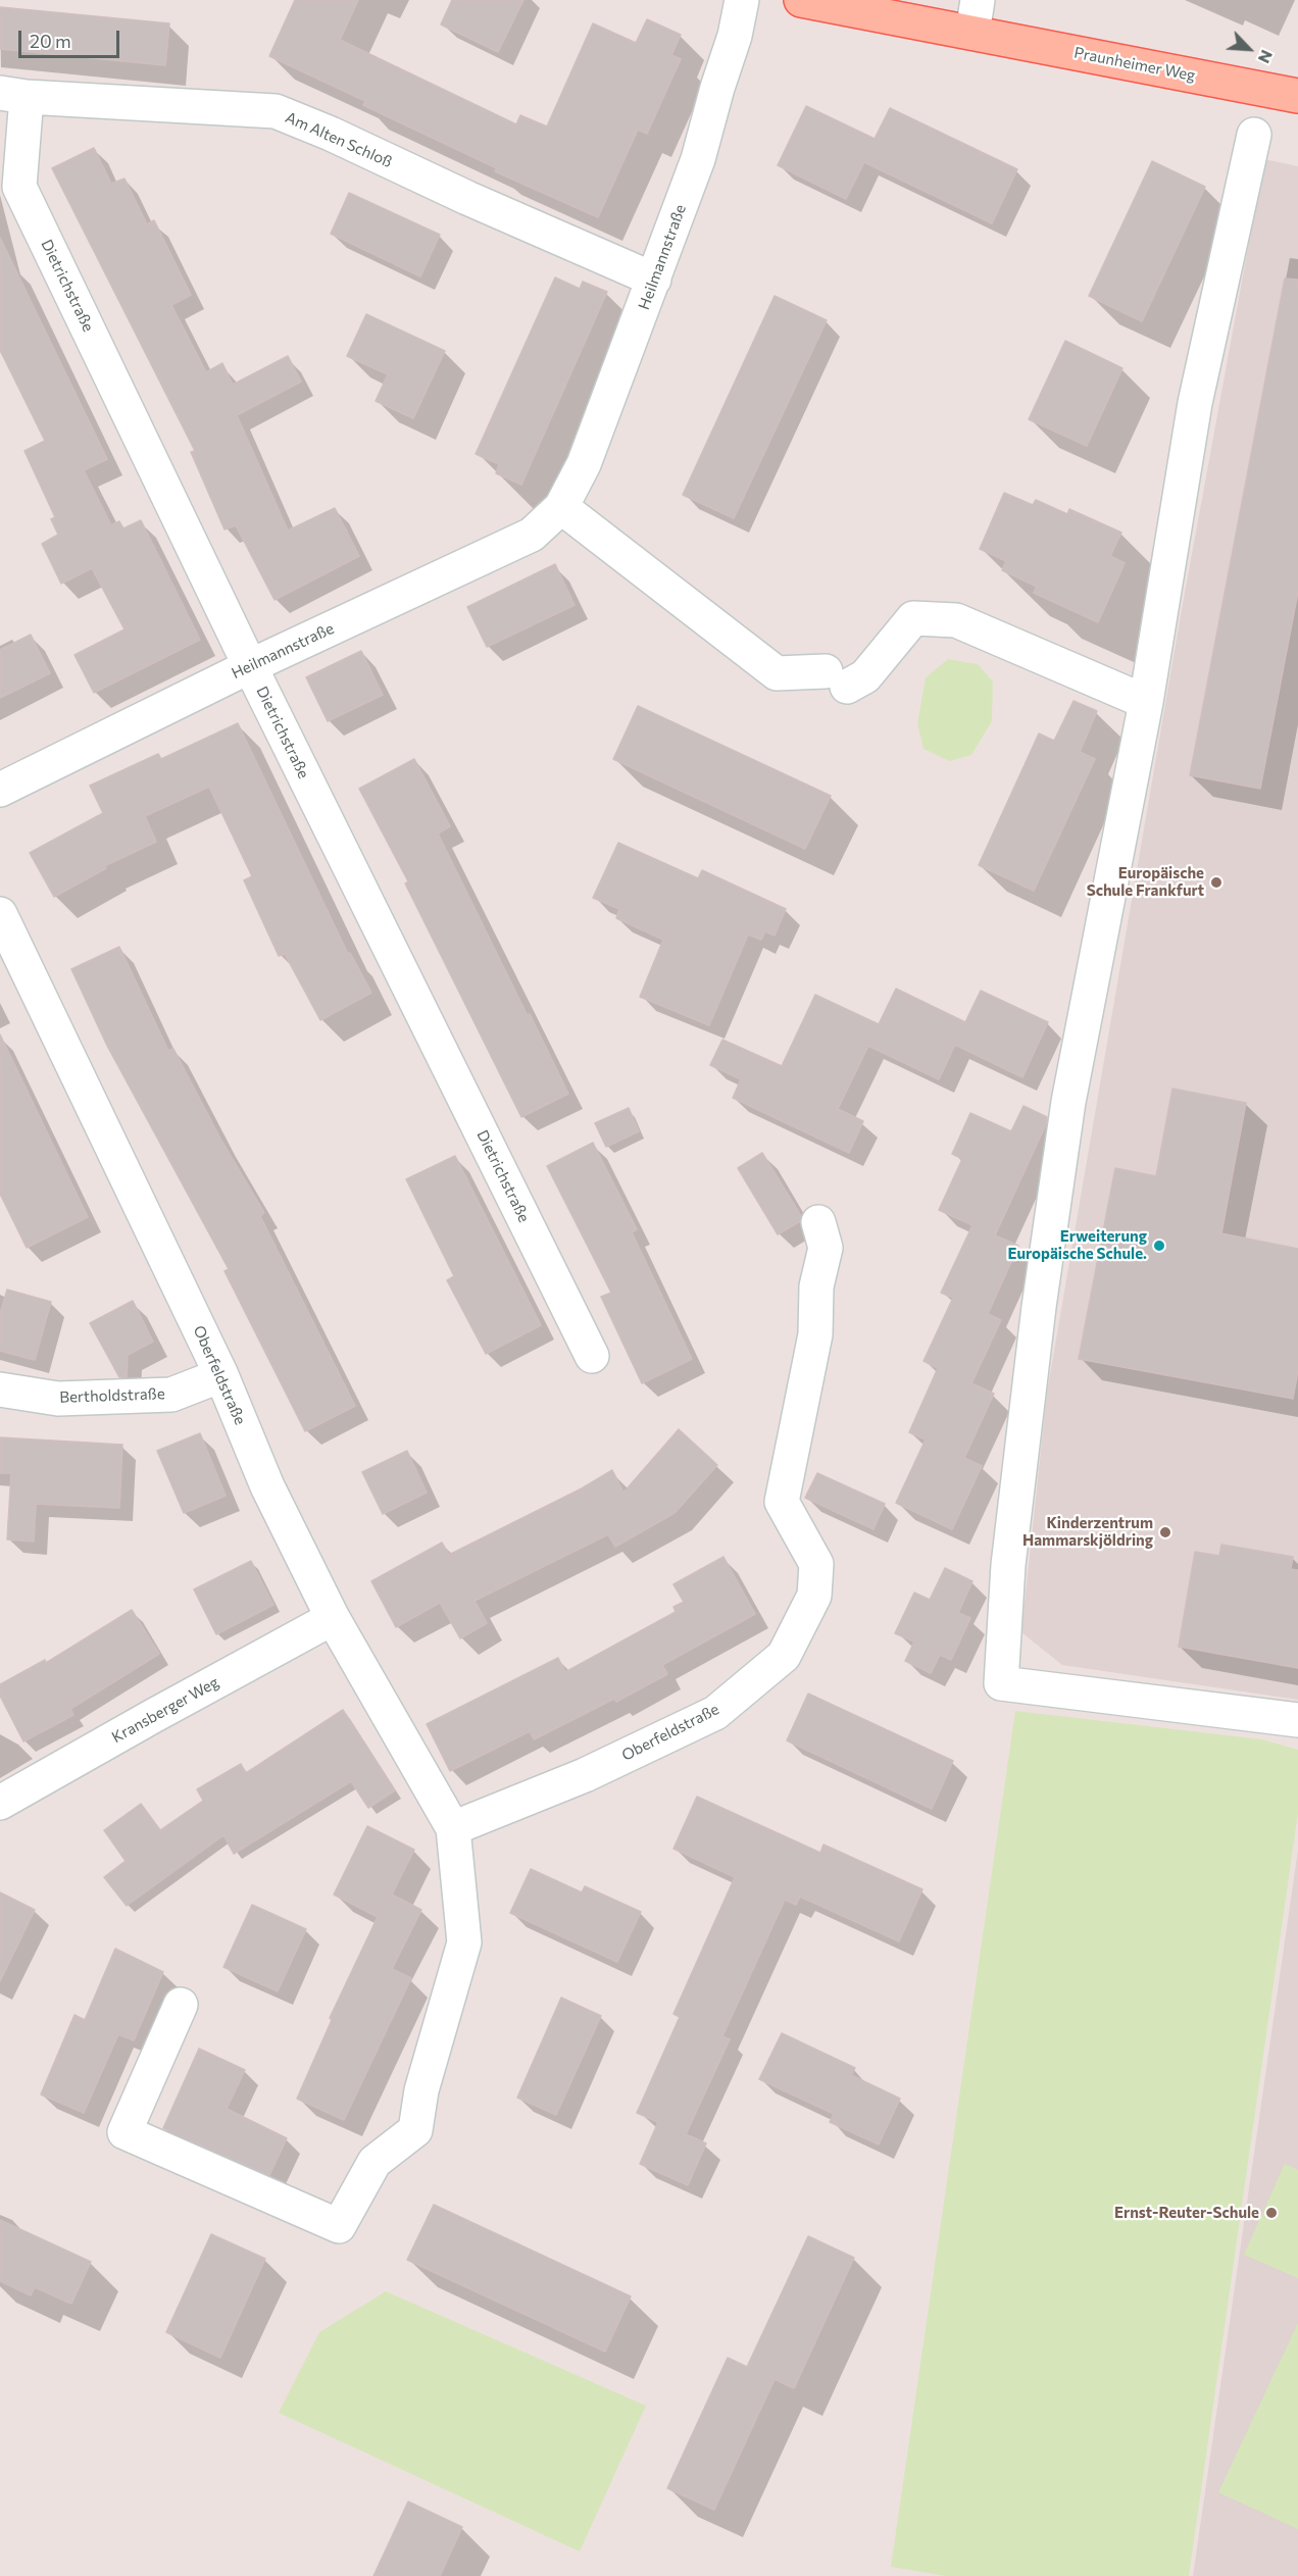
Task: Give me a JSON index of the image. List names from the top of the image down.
{
  "streets": {
    "main road": ["Praunheimer Weg"],
    "street": [
      "Am Alten Schloß",
      "Heilmannstraße",
      "Dietrichstraße",
      "Oberfeldstraße",
      "Bertholdstraße",
      "Kransberger Weg"
    ]
  },
  "crossings": [
    ["Am Alten Schloß", "Heilmannstraße"],
    ["Am Alten Schloß", "Dietrichstraße"],
    ["Heilmannstraße", "Dietrichstraße"],
    ["Oberfeldstraße", "Bertholdstraße"],
    ["Oberfeldstraße", "Kransberger Weg"]
  ],
  "places": [
    "Europäische Schule Frankfurt",
    "Erweiterung Europäische Schule.",
    "Kinderzentrum Hammarskjöldring",
    "Ernst-Reuter-Schule"
  ],
  "scale_bar": "20 m",
  "north": "bottom right"
}
